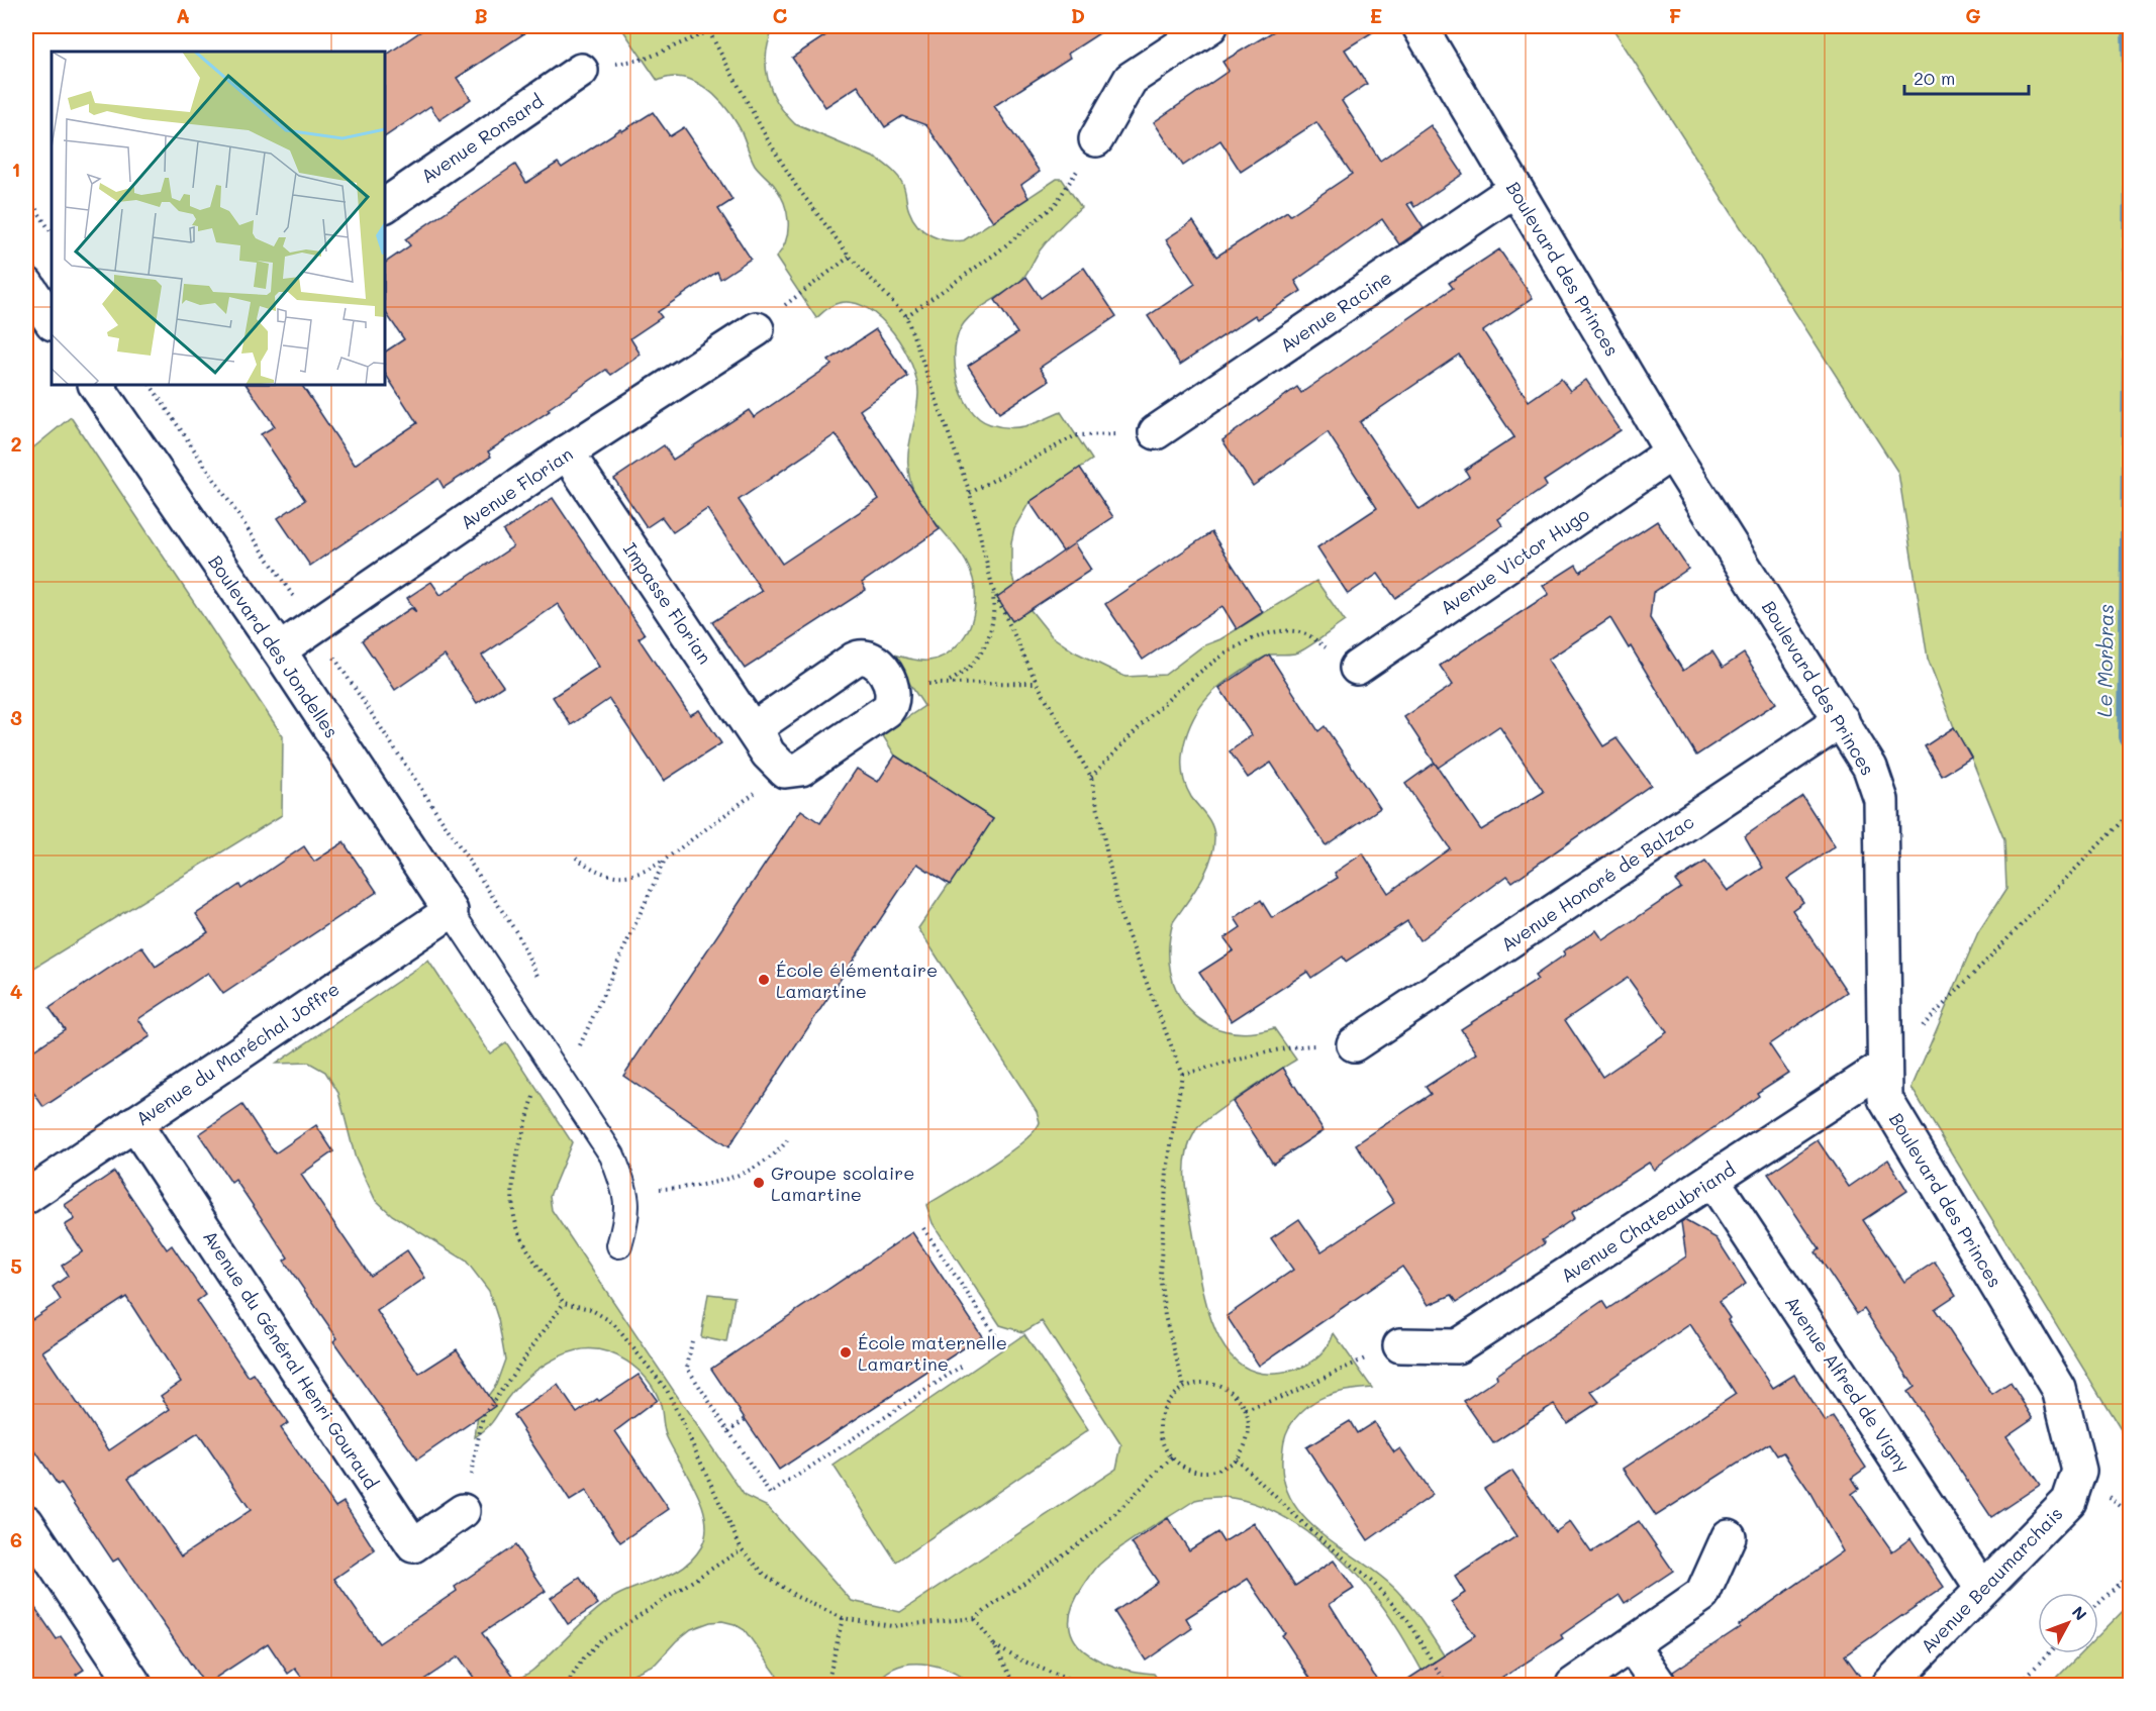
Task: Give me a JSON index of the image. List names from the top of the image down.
{
  "streets": {
    "street": [
      "Avenue Ronsard",
      "Boulevard des Princes",
      "Avenue Racine",
      "Avenue Florian",
      "Avenue Victor Hugo",
      "Impasse Florian",
      "Boulevard des Jondelles",
      "Avenue Honoré de Balzac",
      "Avenue du Maréchal Joffre",
      "Avenue Chateaubriand",
      "Avenue du Général Henri Gouraud",
      "Avenue Alfred de Vigny",
      "Avenue Beaumarchais"
    ]
  },
  "crossings": [
    ["Boulevard des Princes", "Avenue Racine"],
    ["Boulevard des Princes", "Avenue Victor Hugo"],
    ["Boulevard des Princes", "Avenue Honoré de Balzac"],
    ["Boulevard des Princes", "Avenue Chateaubriand"],
    ["Boulevard des Princes", "Avenue Beaumarchais"],
    ["Avenue Florian", "Impasse Florian"],
    ["Avenue Florian", "Boulevard des Jondelles"],
    ["Boulevard des Jondelles", "Avenue du Maréchal Joffre"],
    ["Avenue du Maréchal Joffre", "Avenue du Général Henri Gouraud"],
    ["Avenue Chateaubriand", "Avenue Alfred de Vigny"],
    ["Avenue Alfred de Vigny", "Avenue Beaumarchais"]
  ],
  "water": ["Le Morbras"],
  "places": ["École élémentaire Lamartine", "Groupe scolaire Lamartine", "École maternelle Lamartine"],
  "scale_bar": "20 m",
  "north": "top right",
  "grid": {
    "columns": [
      "A",
      "B",
      "C",
      "D",
      "E",
      "F",
      "G"
    ],
    "rows": [
      "1",
      "2",
      "3",
      "4",
      "5",
      "6"
    ]
  }
}
